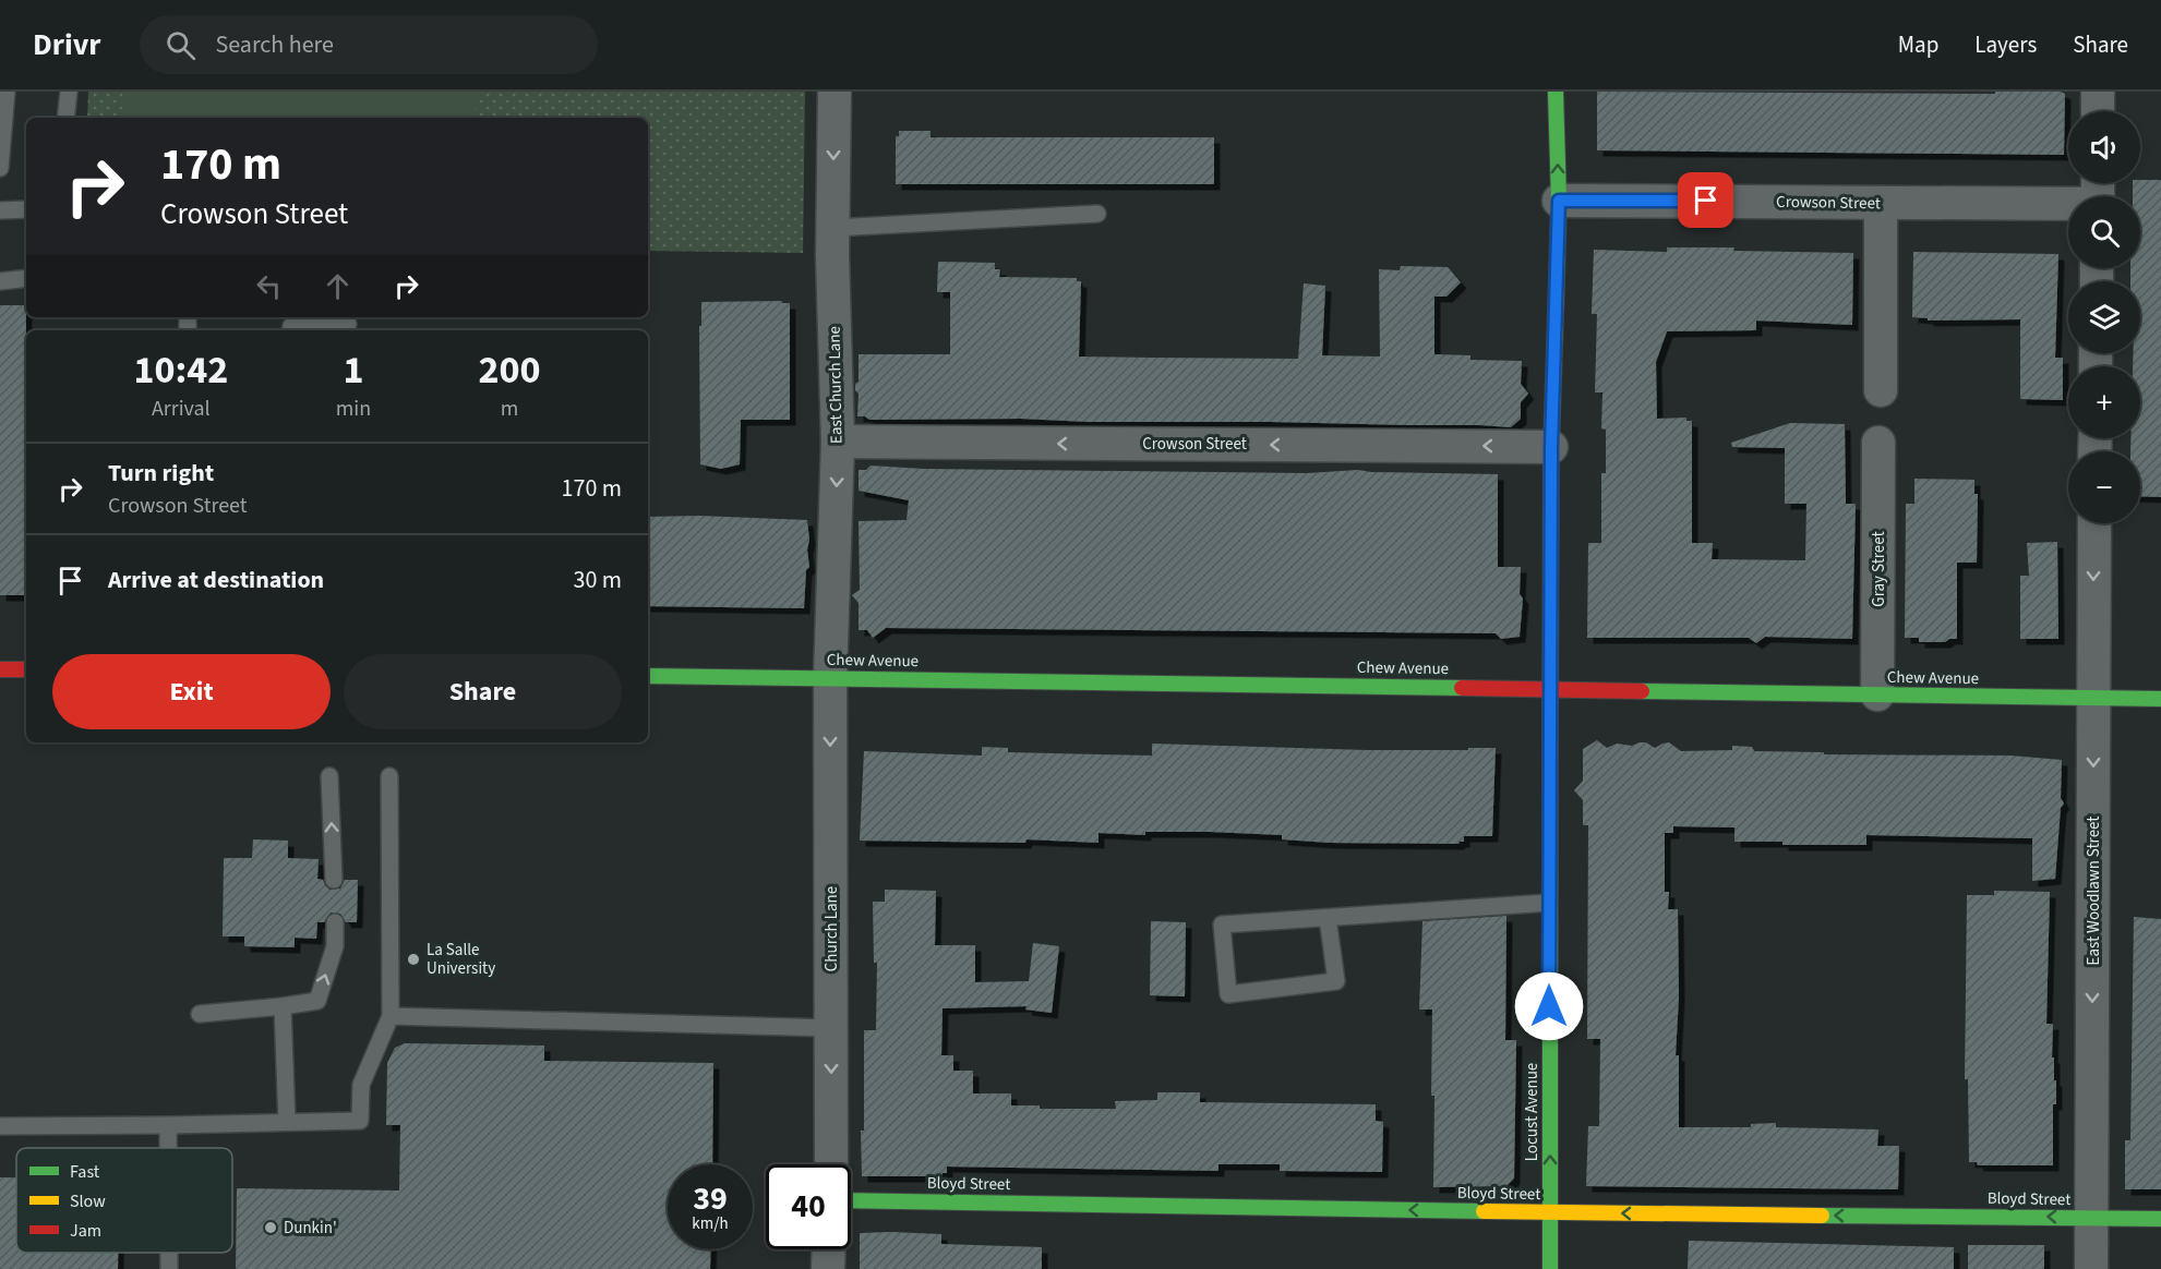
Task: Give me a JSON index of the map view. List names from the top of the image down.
{
  "streets": {
    "street": [
      "Crowson Street",
      "East Church Lane",
      "Gray Street",
      "Chew Avenue",
      "East Woodlawn Street",
      "Church Lane",
      "Locust Avenue",
      "Bloyd Street"
    ]
  },
  "crossings": [
    ["Crowson Street", "East Church Lane"],
    ["Crowson Street", "Locust Avenue"],
    ["East Church Lane", "Chew Avenue"],
    ["East Church Lane", "Church Lane"],
    ["Gray Street", "Chew Avenue"],
    ["Chew Avenue", "East Woodlawn Street"],
    ["Chew Avenue", "Church Lane"],
    ["Chew Avenue", "Locust Avenue"],
    ["East Woodlawn Street", "Bloyd Street"],
    ["Locust Avenue", "Bloyd Street"]
  ],
  "one_way": [
    "Crowson Street",
    "East Church Lane",
    "East Woodlawn Street",
    "Church Lane",
    "Locust Avenue",
    "Bloyd Street"
  ],
  "places": ["La Salle University", "Dunkin'"],
  "legend": ["Fast", "Slow", "Jam"],
  "page": {
    "header": "Drivr",
    "search": "Search here",
    "nav": ["Map", "Layers", "Share"],
    "map_buttons": ["+", "−"],
    "turn": ["170 m", "Crowson Street"],
    "eta": [
      "10:42",
      "Arrival",
      "1",
      "min",
      "200",
      "m"
    ],
    "list": [
      {
        "name": "Turn right",
        "note": "Crowson Street",
        "value": "170 m"
      },
      {
        "name": "Arrive at destination",
        "value": "30 m"
      }
    ],
    "buttons": ["Exit", "Share"],
    "speed": "39 km/h",
    "limit": "40"
  }
}
